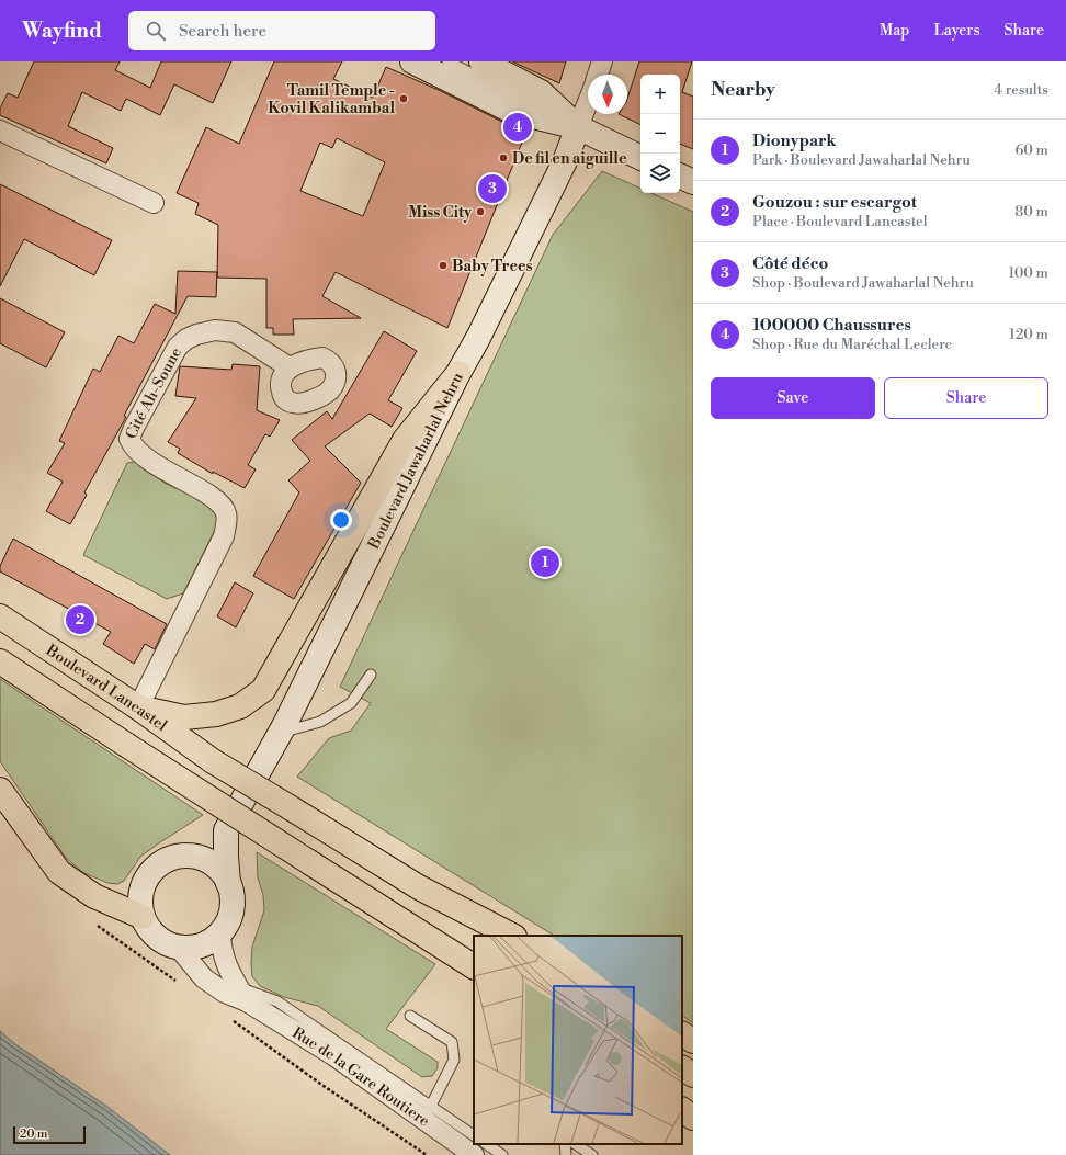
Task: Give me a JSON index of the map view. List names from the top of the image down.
{
  "streets": {
    "main road": ["Boulevard Lancastel"],
    "street": ["Cité Ah-Soune", "Boulevard Jawaharlal Nehru", "Rue de la Gare Routiere"]
  },
  "crossings": [
    ["Cité Ah-Soune", "Boulevard Lancastel"],
    ["Boulevard Jawaharlal Nehru", "Rue de la Gare Routiere"]
  ],
  "places": [
    "Tamil Temple - Kovil Kalikambal",
    "De fil en aiguille",
    "Miss City",
    "Baby Trees"
  ],
  "scale_bar": "20 m",
  "north": "bottom",
  "page": {
    "header": "Wayfind",
    "search": "Search here",
    "nav": ["Map", "Layers", "Share"],
    "heading": ["Nearby", "4 results"],
    "map_buttons": ["+", "−"],
    "pins": [
      "4",
      "3",
      "1",
      "2"
    ],
    "list": [
      {
        "mark": "1",
        "name": "Dionypark",
        "note": "Park · Boulevard Jawaharlal Nehru",
        "value": "60 m"
      },
      {
        "mark": "2",
        "name": "Gouzou : sur escargot",
        "note": "Place · Boulevard Lancastel",
        "value": "80 m"
      },
      {
        "mark": "3",
        "name": "Côté déco",
        "note": "Shop · Boulevard Jawaharlal Nehru",
        "value": "100 m"
      },
      {
        "mark": "4",
        "name": "100000 Chaussures",
        "note": "Shop · Rue du Maréchal Leclerc",
        "value": "120 m"
      }
    ],
    "buttons": ["Save", "Share"],
    "scale": "20 m"
  }
}
